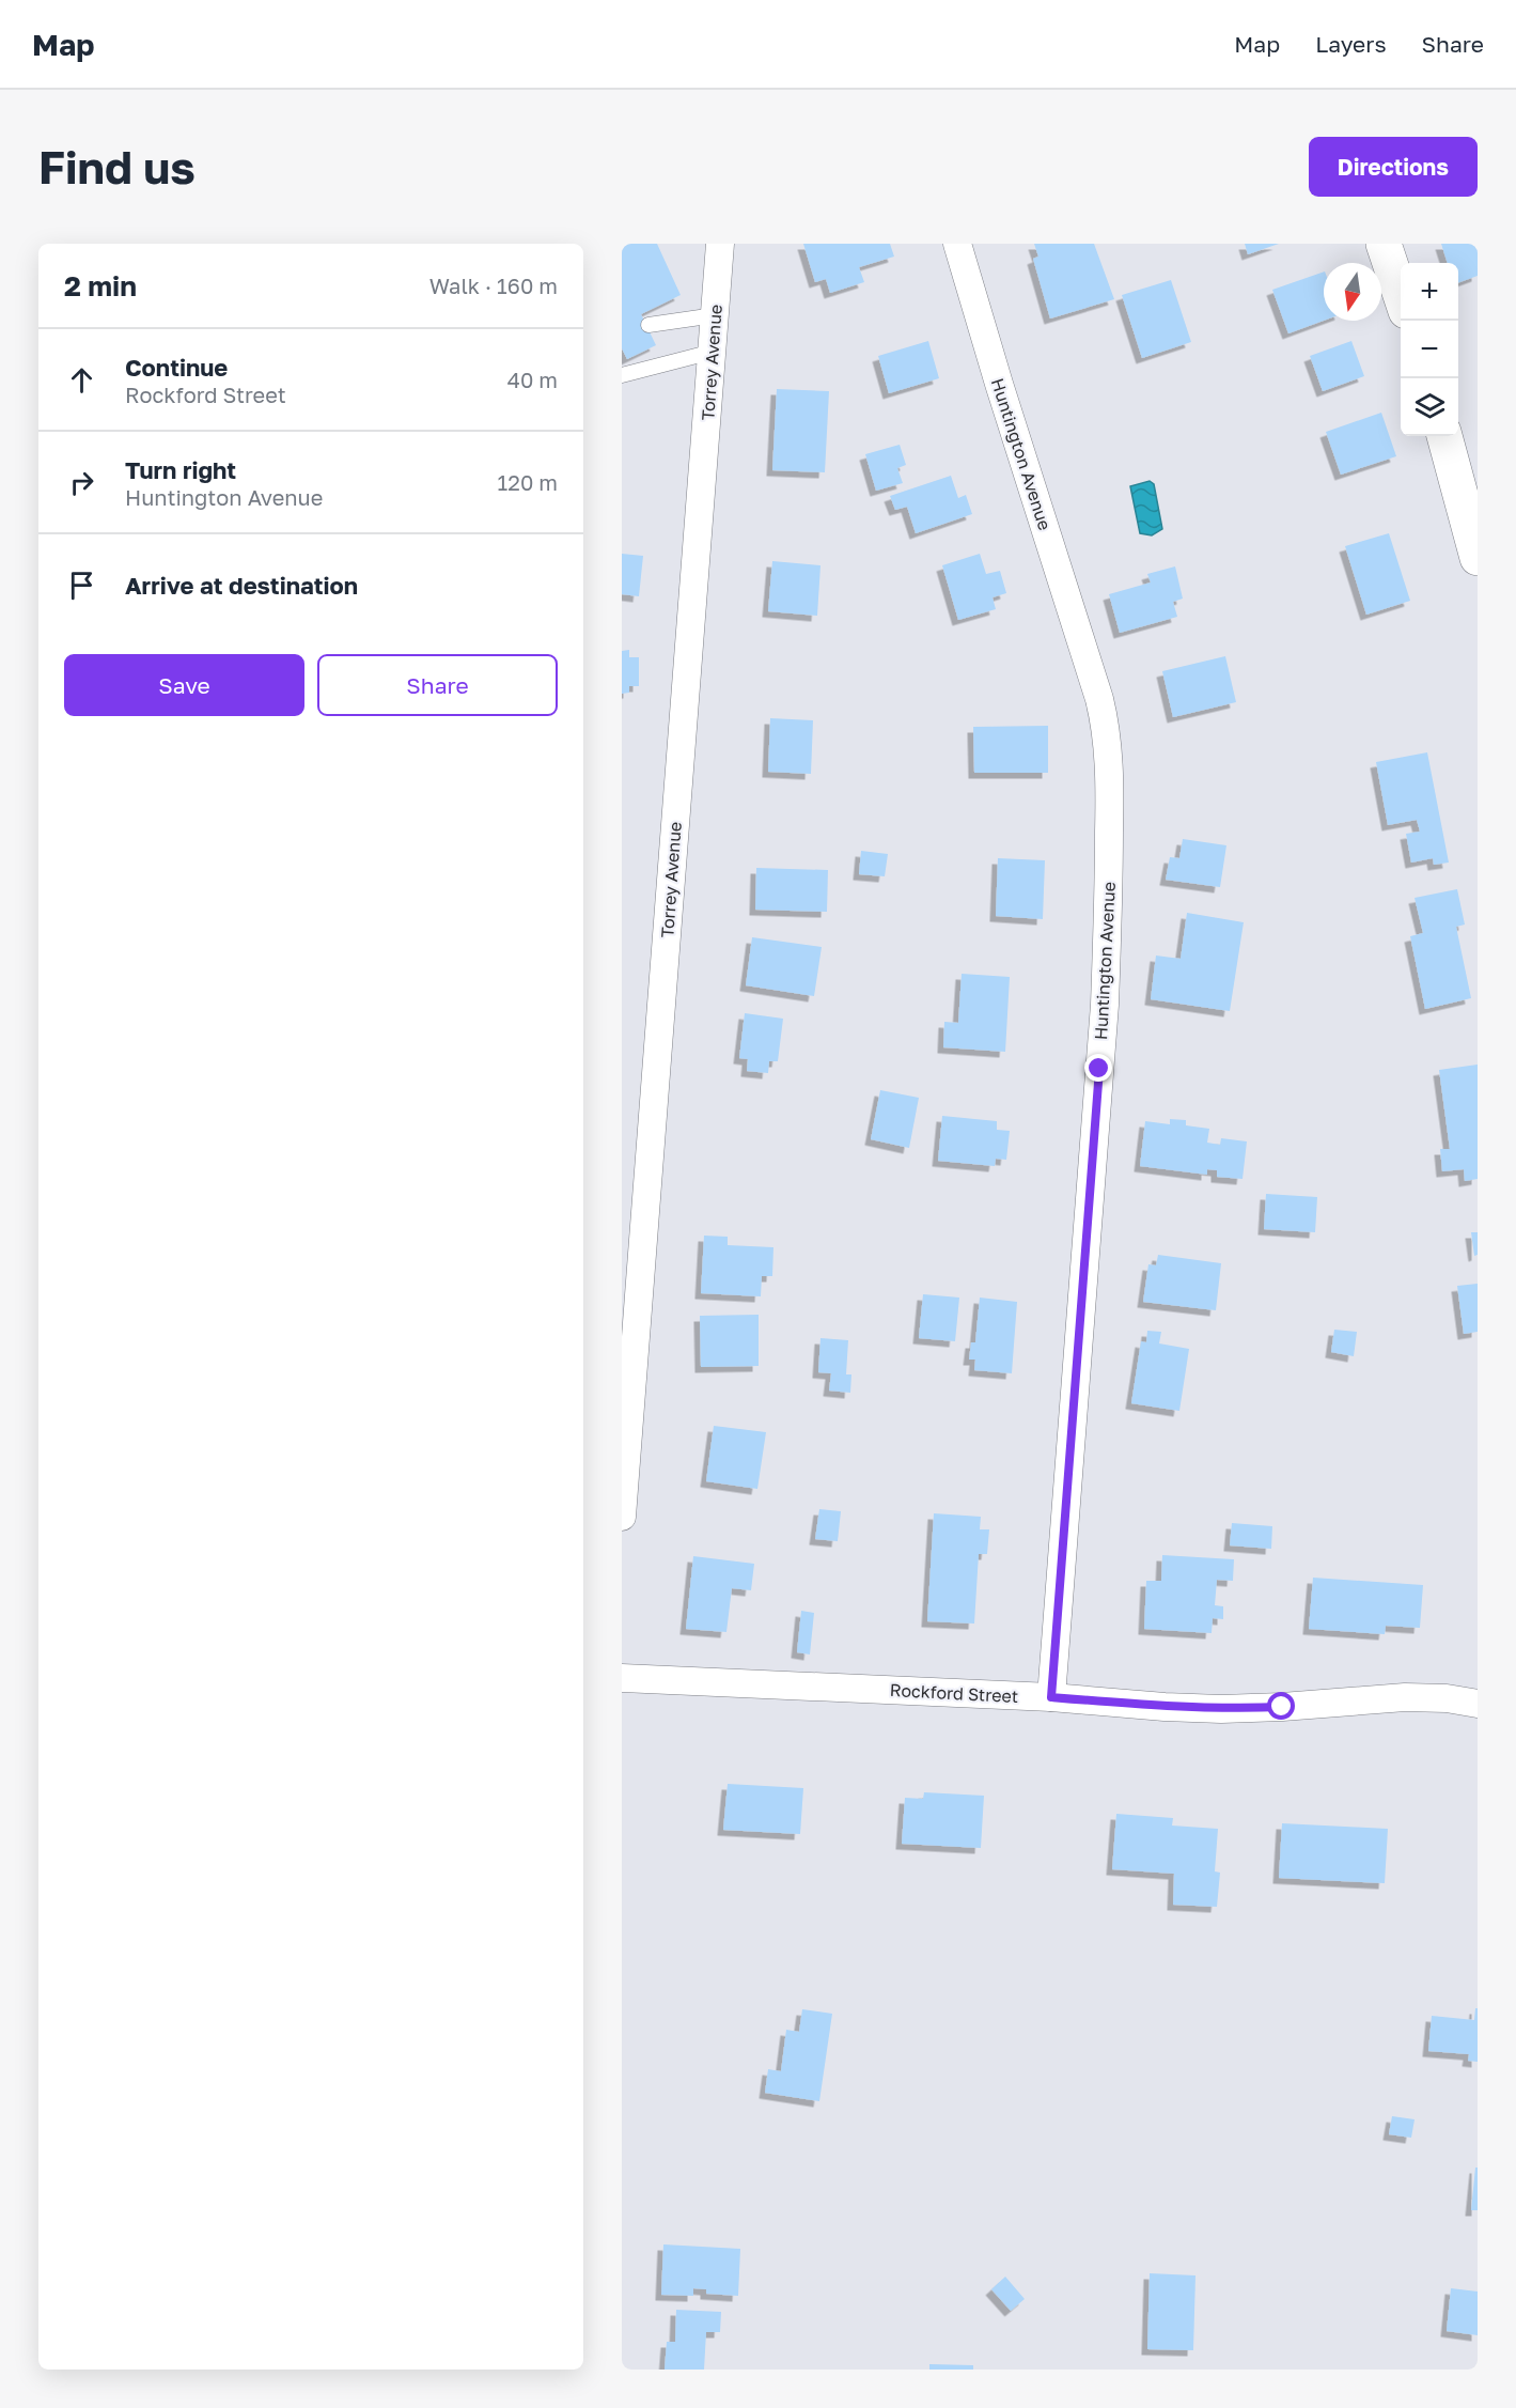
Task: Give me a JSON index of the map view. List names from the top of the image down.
{
  "streets": {
    "street": ["Torrey Avenue", "Huntington Avenue", "Rockford Street"]
  },
  "crossings": [
    ["Huntington Avenue", "Rockford Street"]
  ],
  "north": "bottom",
  "page": {
    "header": "Map",
    "nav": ["Map", "Layers", "Share"],
    "buttons": [
      "Directions",
      ["Save", "Share"]
    ],
    "title": "Find us",
    "heading": ["2 min", "Walk · 160 m"],
    "map_buttons": ["+", "−"],
    "list": [
      ["Continue", "Rockford Street", "40 m"],
      ["Turn right", "Huntington Avenue", "120 m"],
      "Arrive at destination"
    ]
  }
}
